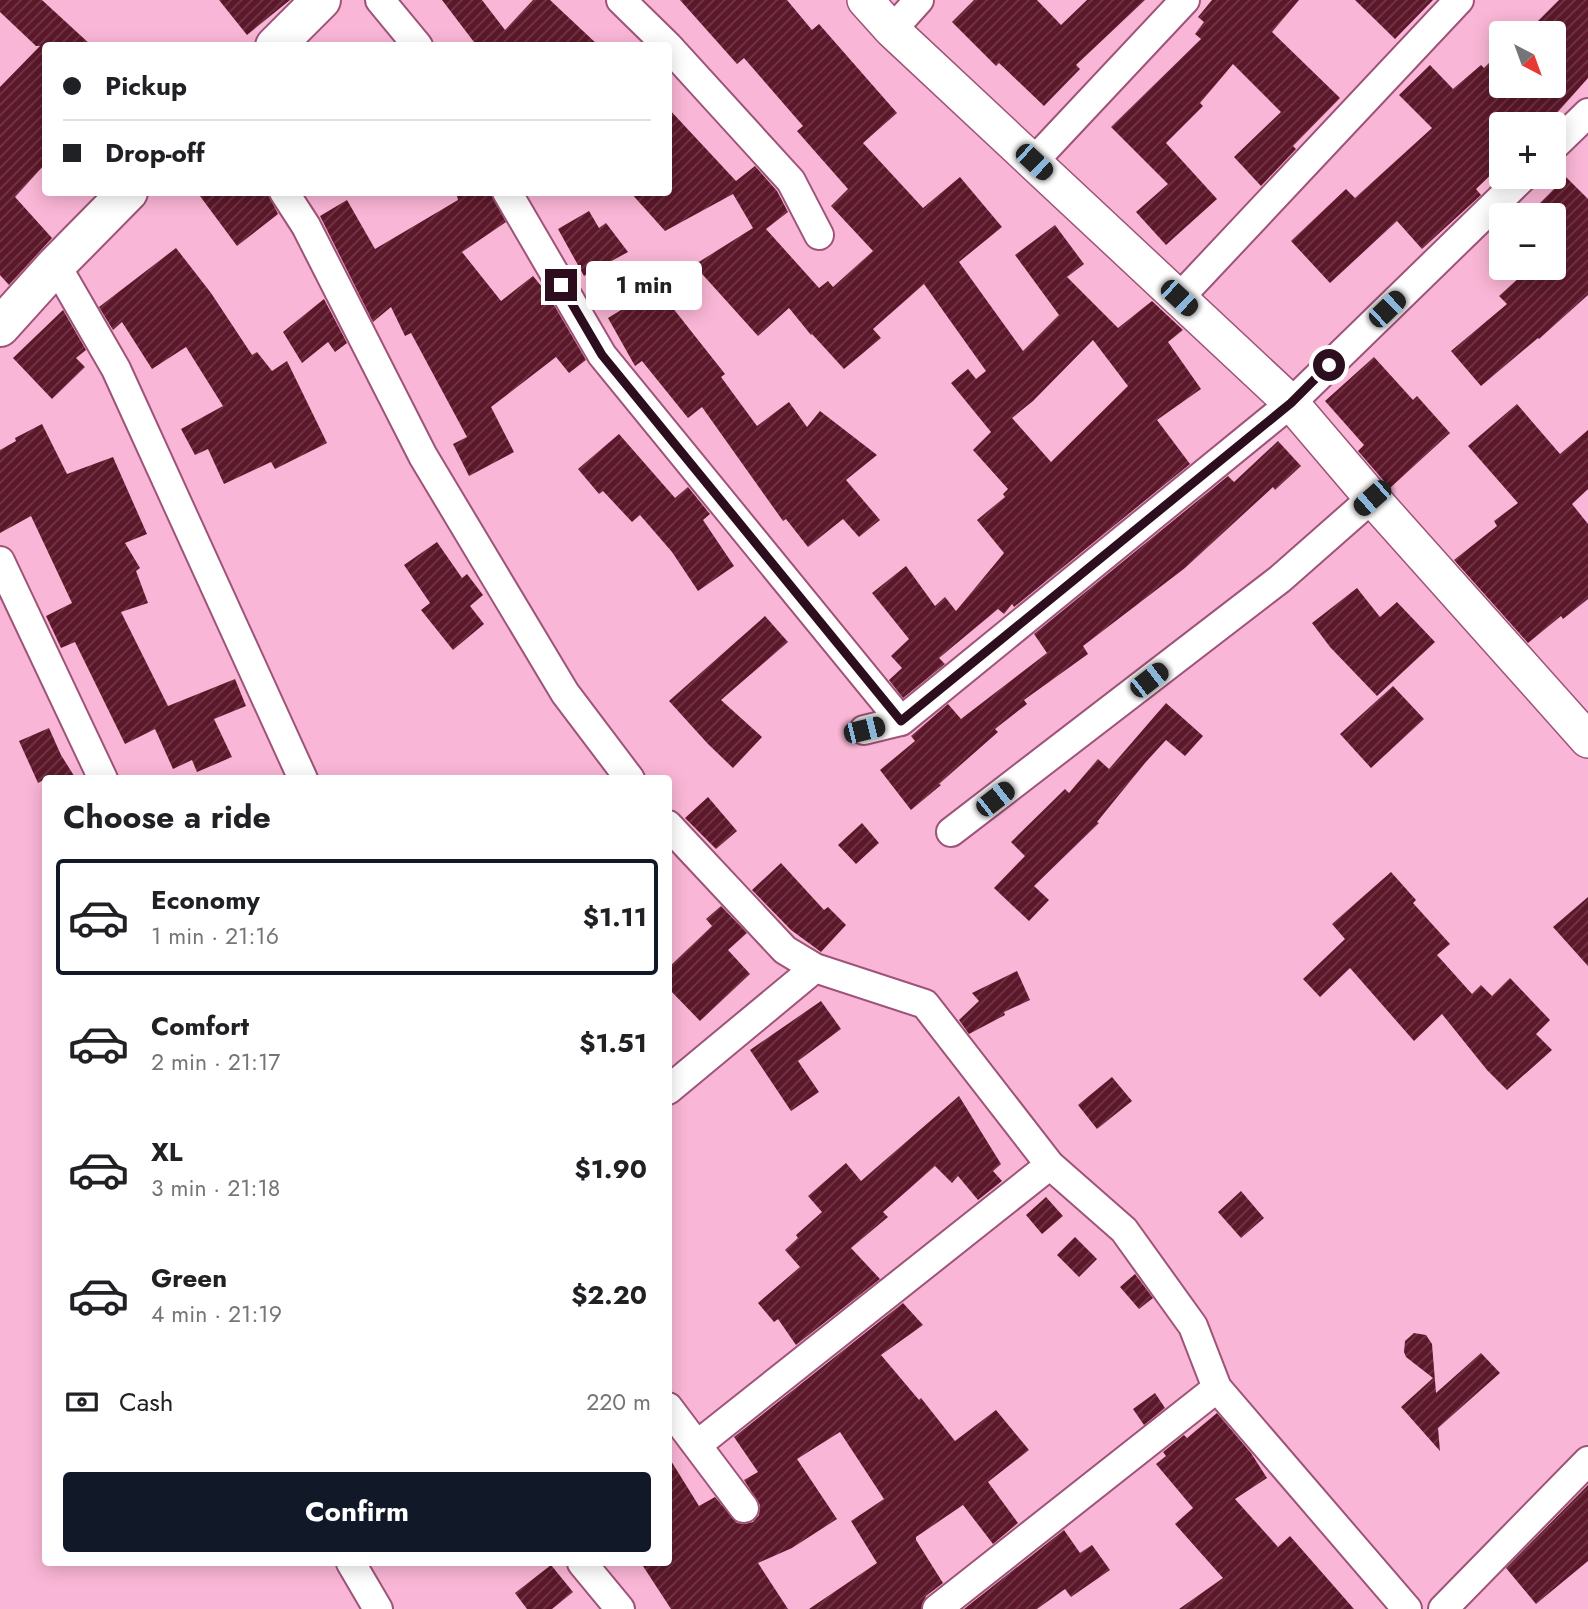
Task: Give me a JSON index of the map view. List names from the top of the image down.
{
  "north": "bottom right",
  "page": {
    "map_buttons": ["+", "−"],
    "banner": ["Pickup", "Drop-off"],
    "bubble": "1 min",
    "heading": "Choose a ride",
    "list": [
      {
        "name": "Economy",
        "note": "1 min · 21:16",
        "value": "$1.11"
      },
      {
        "name": "Comfort",
        "note": "2 min · 21:17",
        "value": "$1.51"
      },
      {
        "name": "XL",
        "note": "3 min · 21:18",
        "value": "$1.90"
      },
      {
        "name": "Green",
        "note": "4 min · 21:19",
        "value": "$2.20"
      }
    ],
    "pay": ["Cash", "220 m"],
    "buttons": "Confirm"
  }
}
